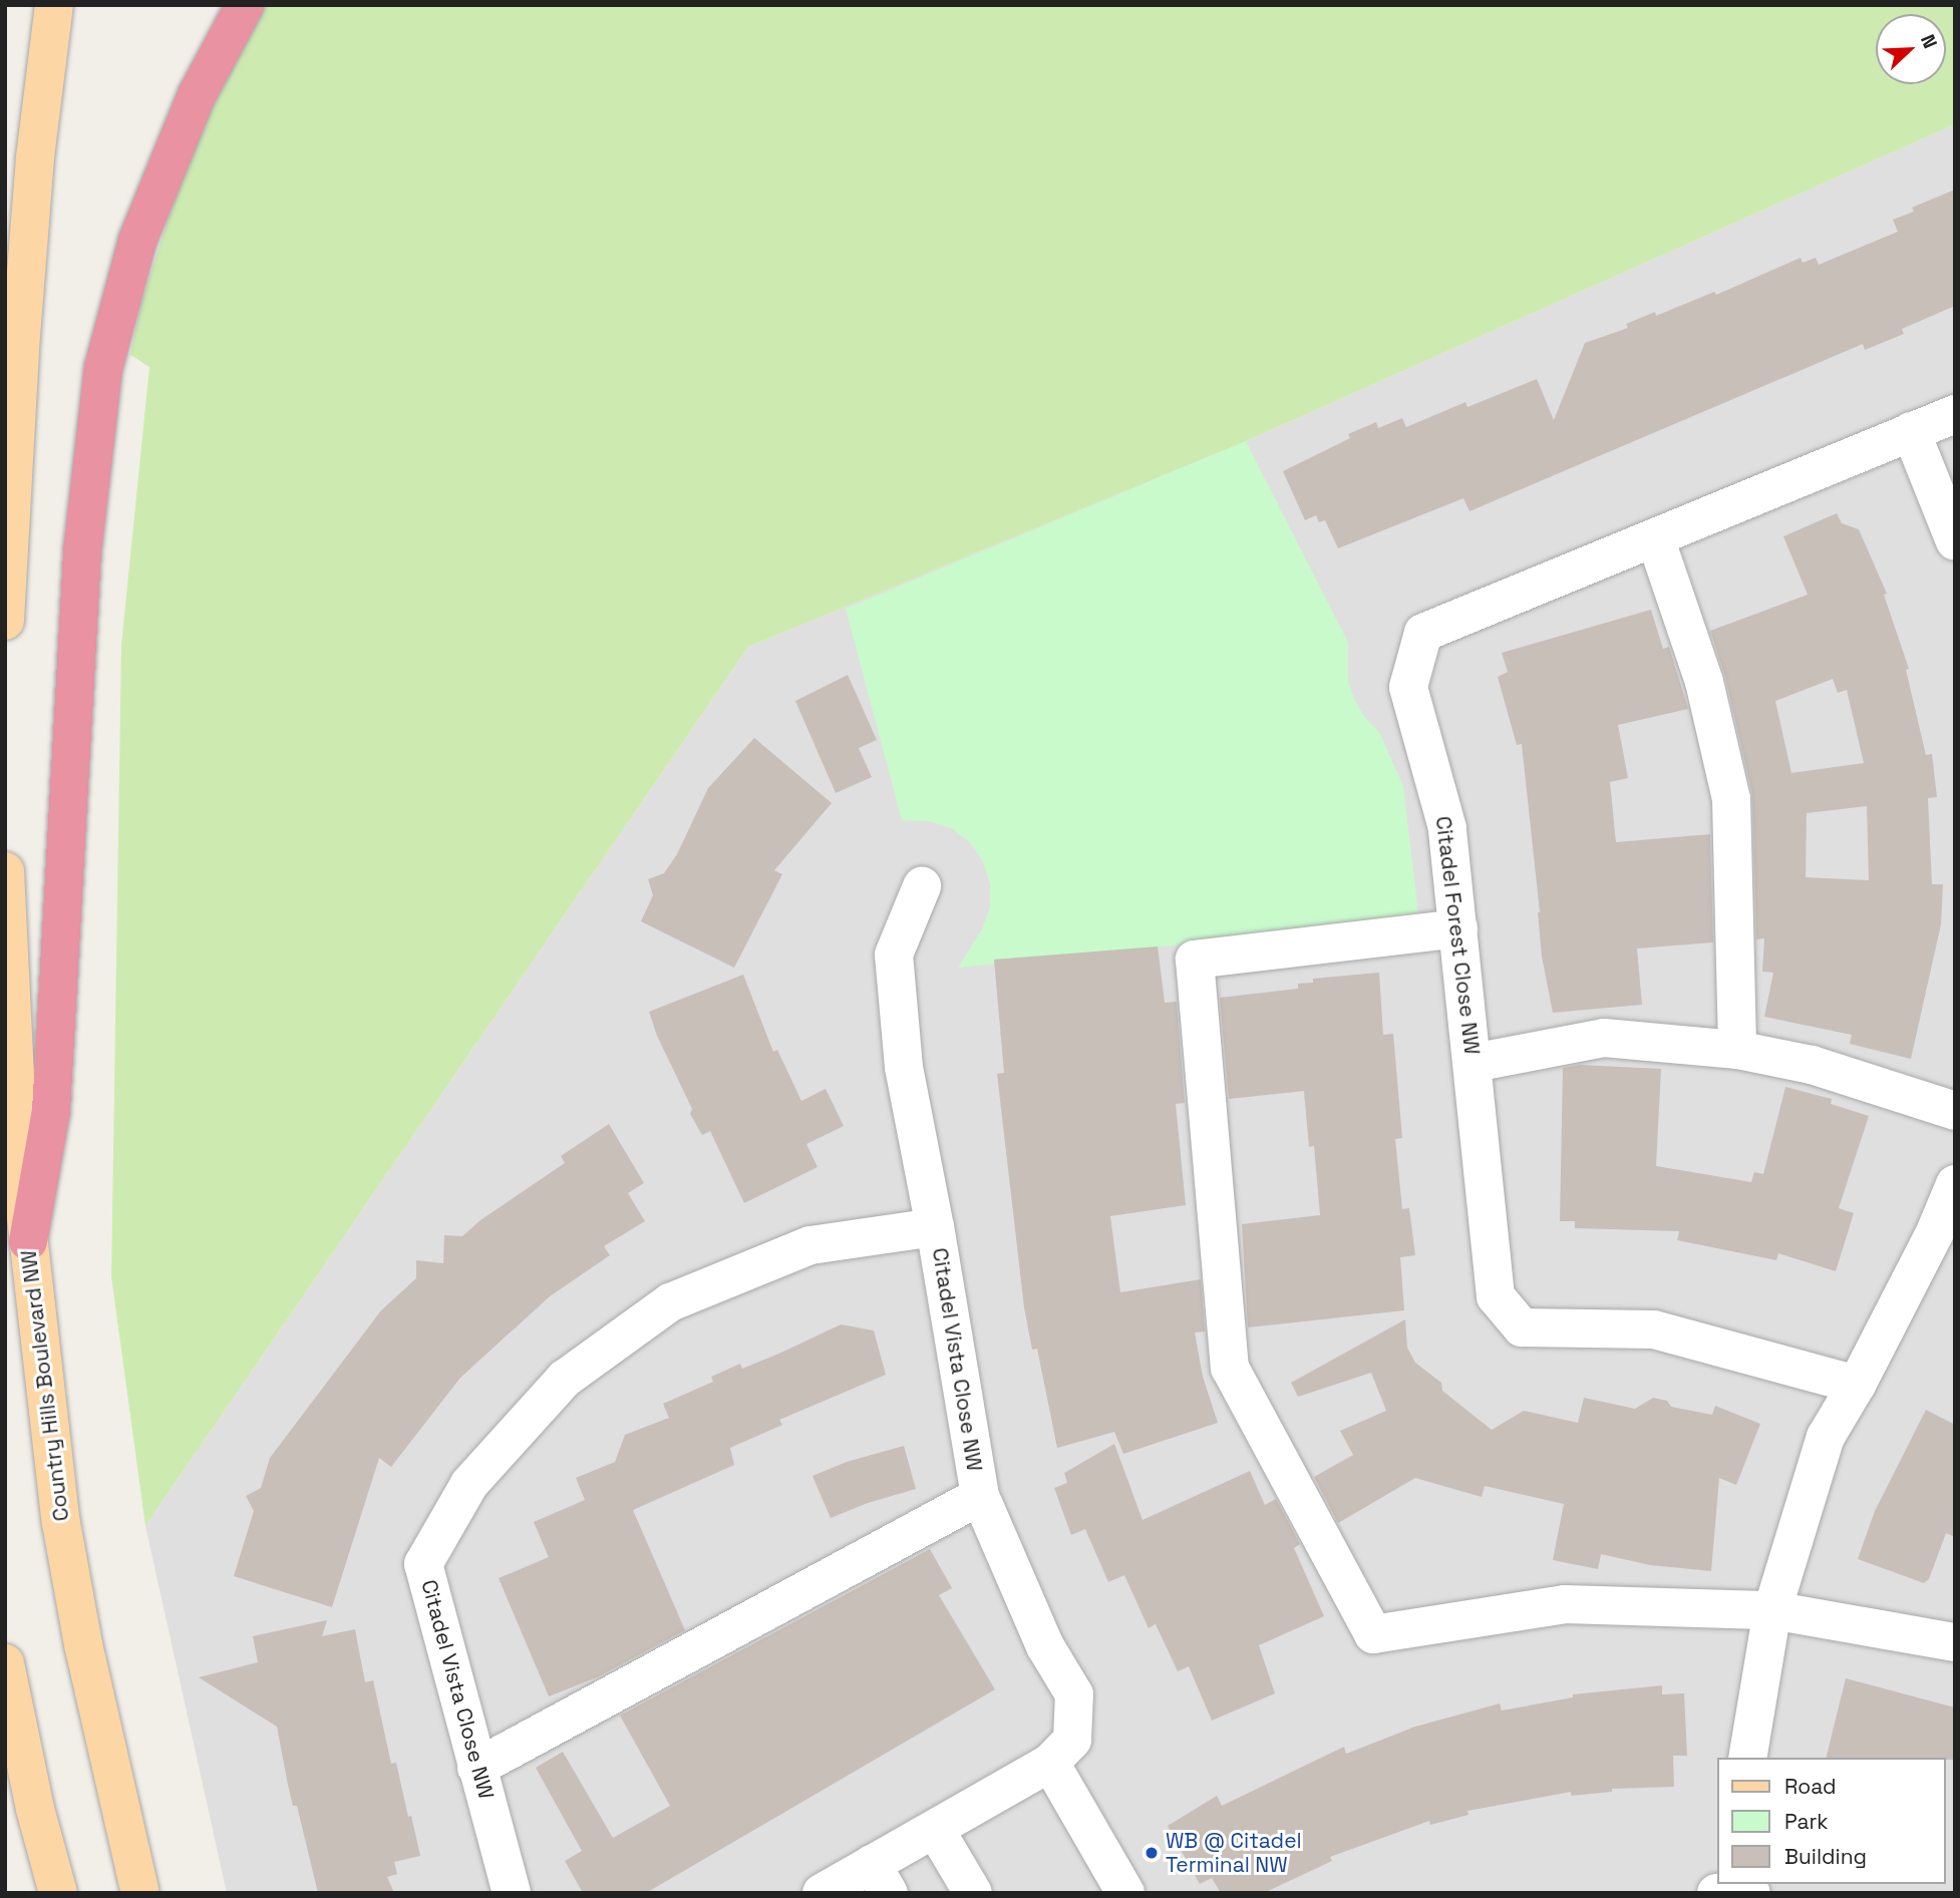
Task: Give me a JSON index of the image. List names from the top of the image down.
{
  "streets": {
    "main road": ["Country Hills Boulevard NW"],
    "street": ["Citadel Forest Close NW", "Citadel Vista Close NW"]
  },
  "places": ["WB @ Citadel Terminal NW"],
  "legend": ["Road", "Park", "Building"],
  "north": "top right"
}
